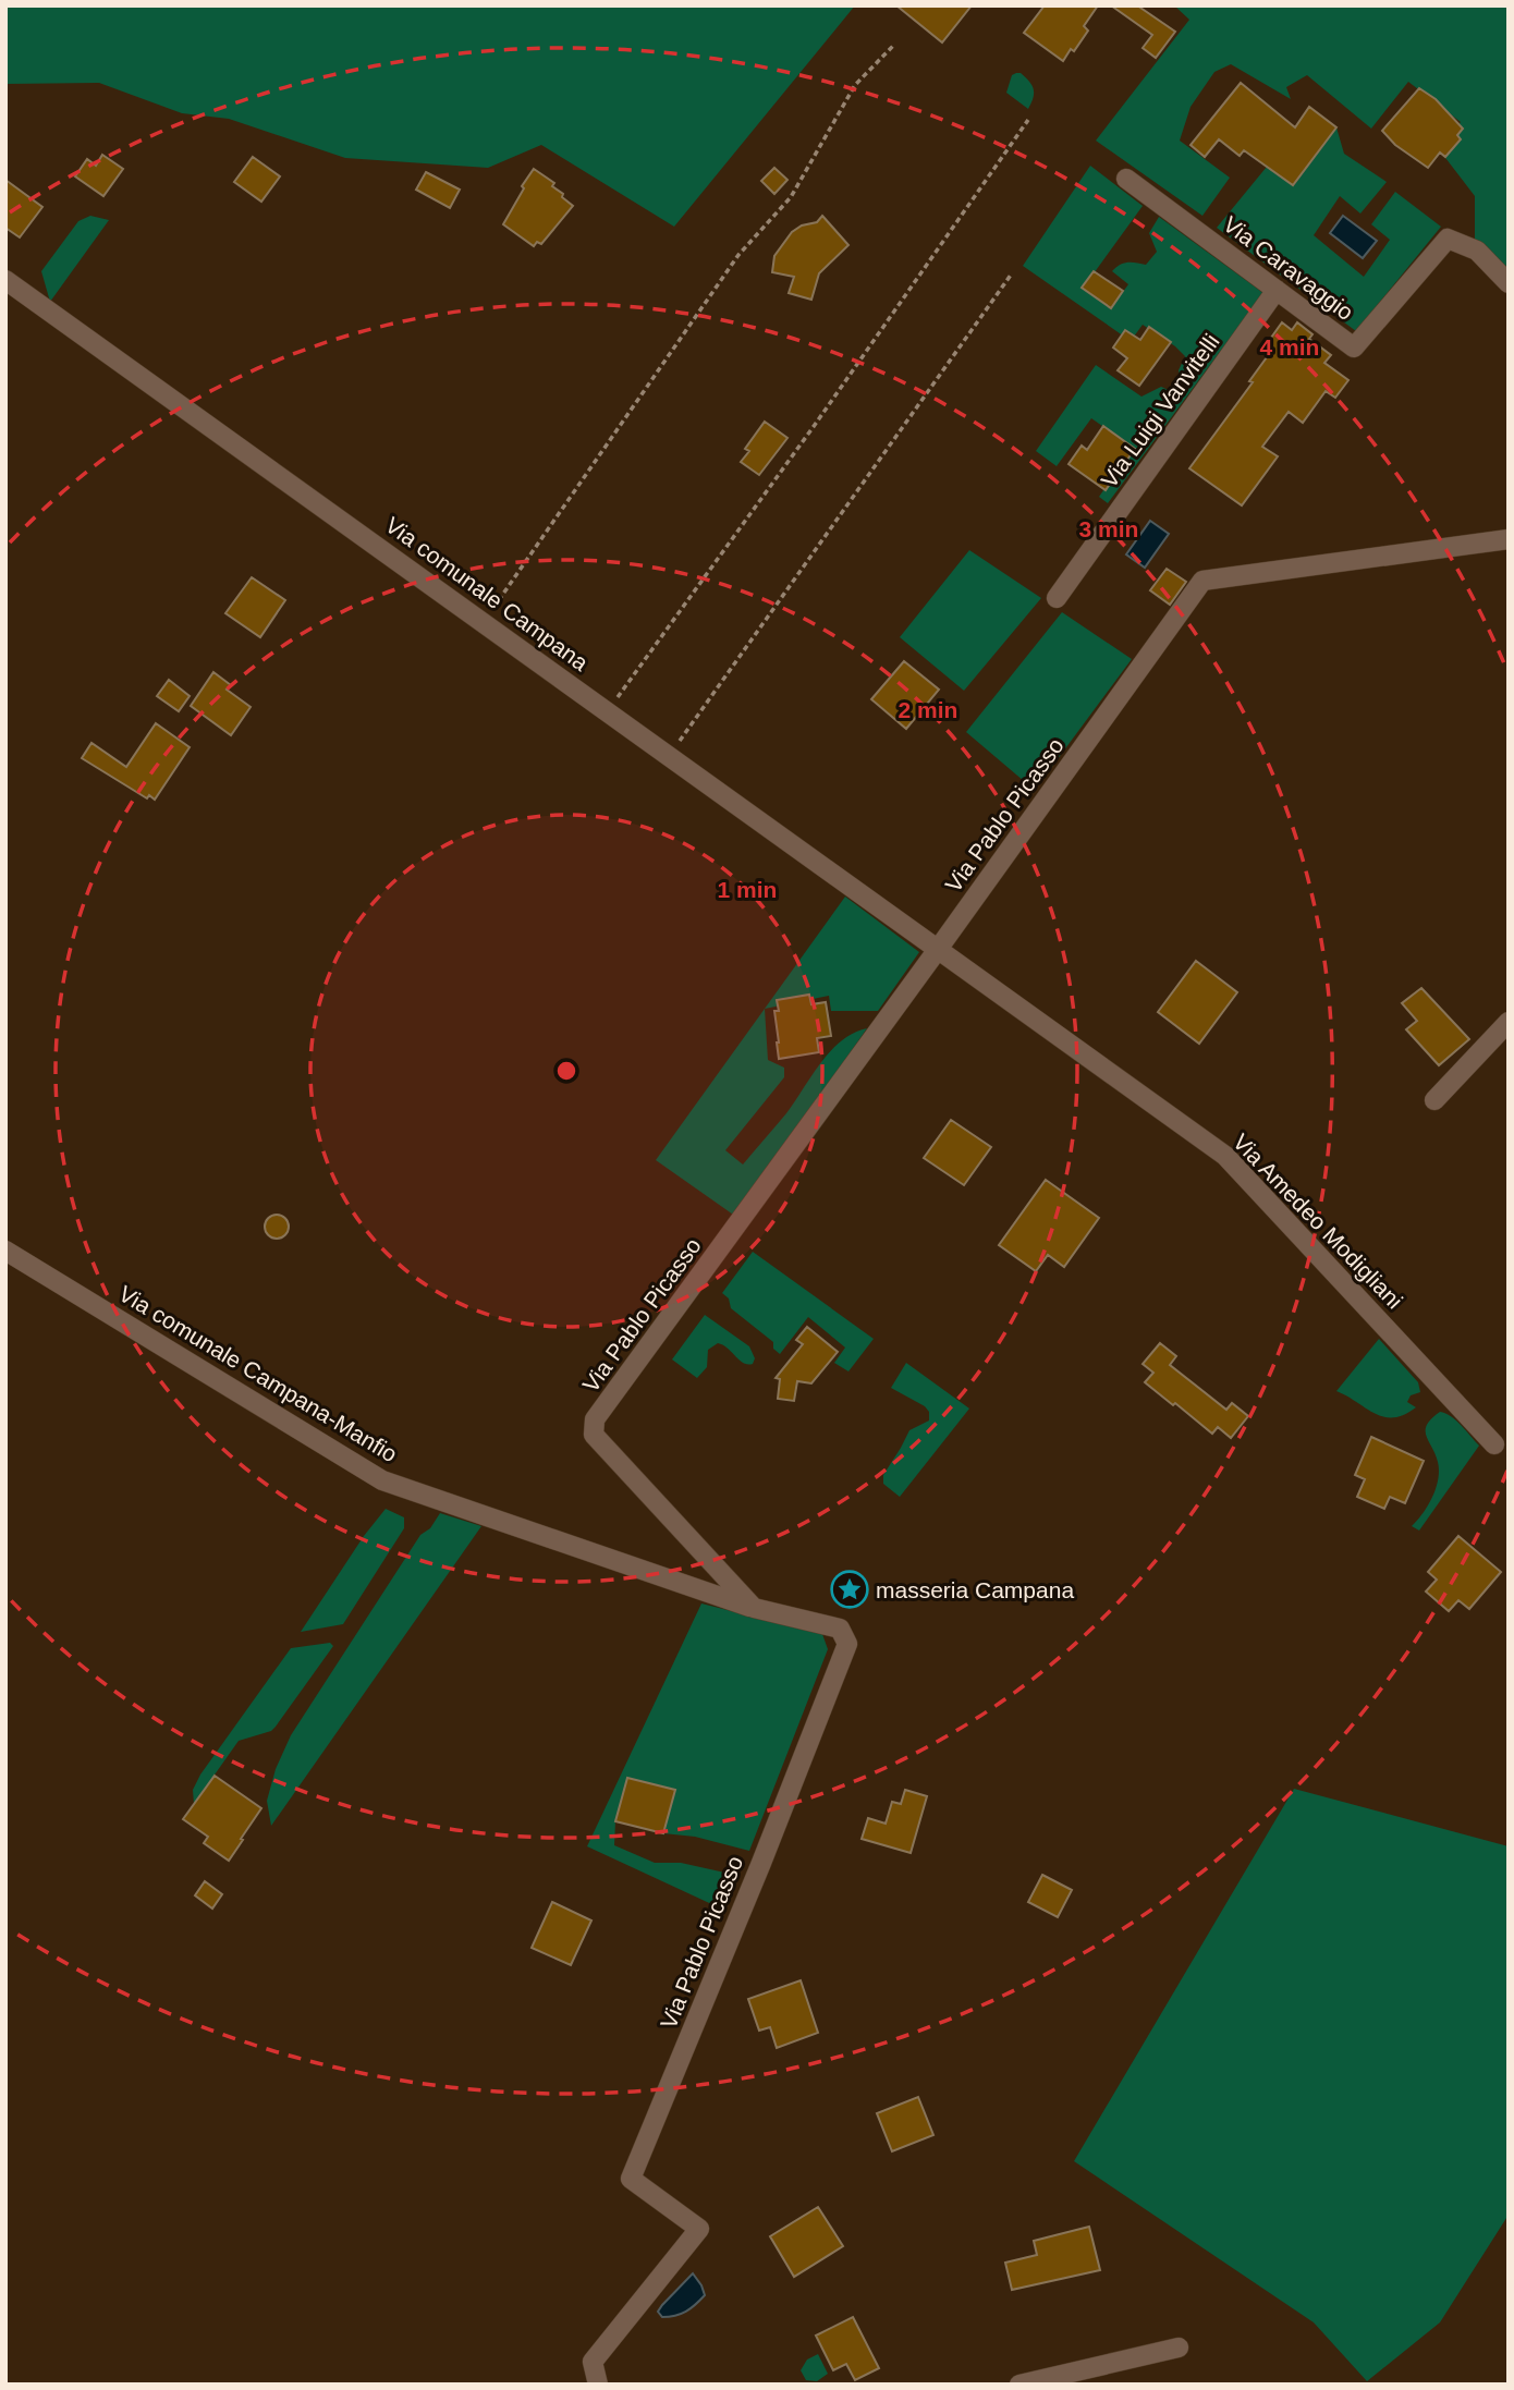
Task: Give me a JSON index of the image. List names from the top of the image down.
{
  "streets": {
    "street": [
      "Via Caravaggio",
      "Via Luigi Vanvitelli",
      "Via comunale Campana",
      "Via Pablo Picasso",
      "Via Amedeo Modigliani",
      "Via comunale Campana-Manfio"
    ]
  },
  "crossings": [
    ["Via Caravaggio", "Via Luigi Vanvitelli"],
    ["Via comunale Campana", "Via Pablo Picasso"],
    ["Via comunale Campana", "Via Amedeo Modigliani"],
    ["Via Pablo Picasso", "Via Amedeo Modigliani"],
    ["Via Pablo Picasso", "Via comunale Campana-Manfio"]
  ],
  "places": {
    "place": ["masseria Campana"]
  },
  "rings": [
    "4 min",
    "3 min",
    "2 min",
    "1 min"
  ]
}
